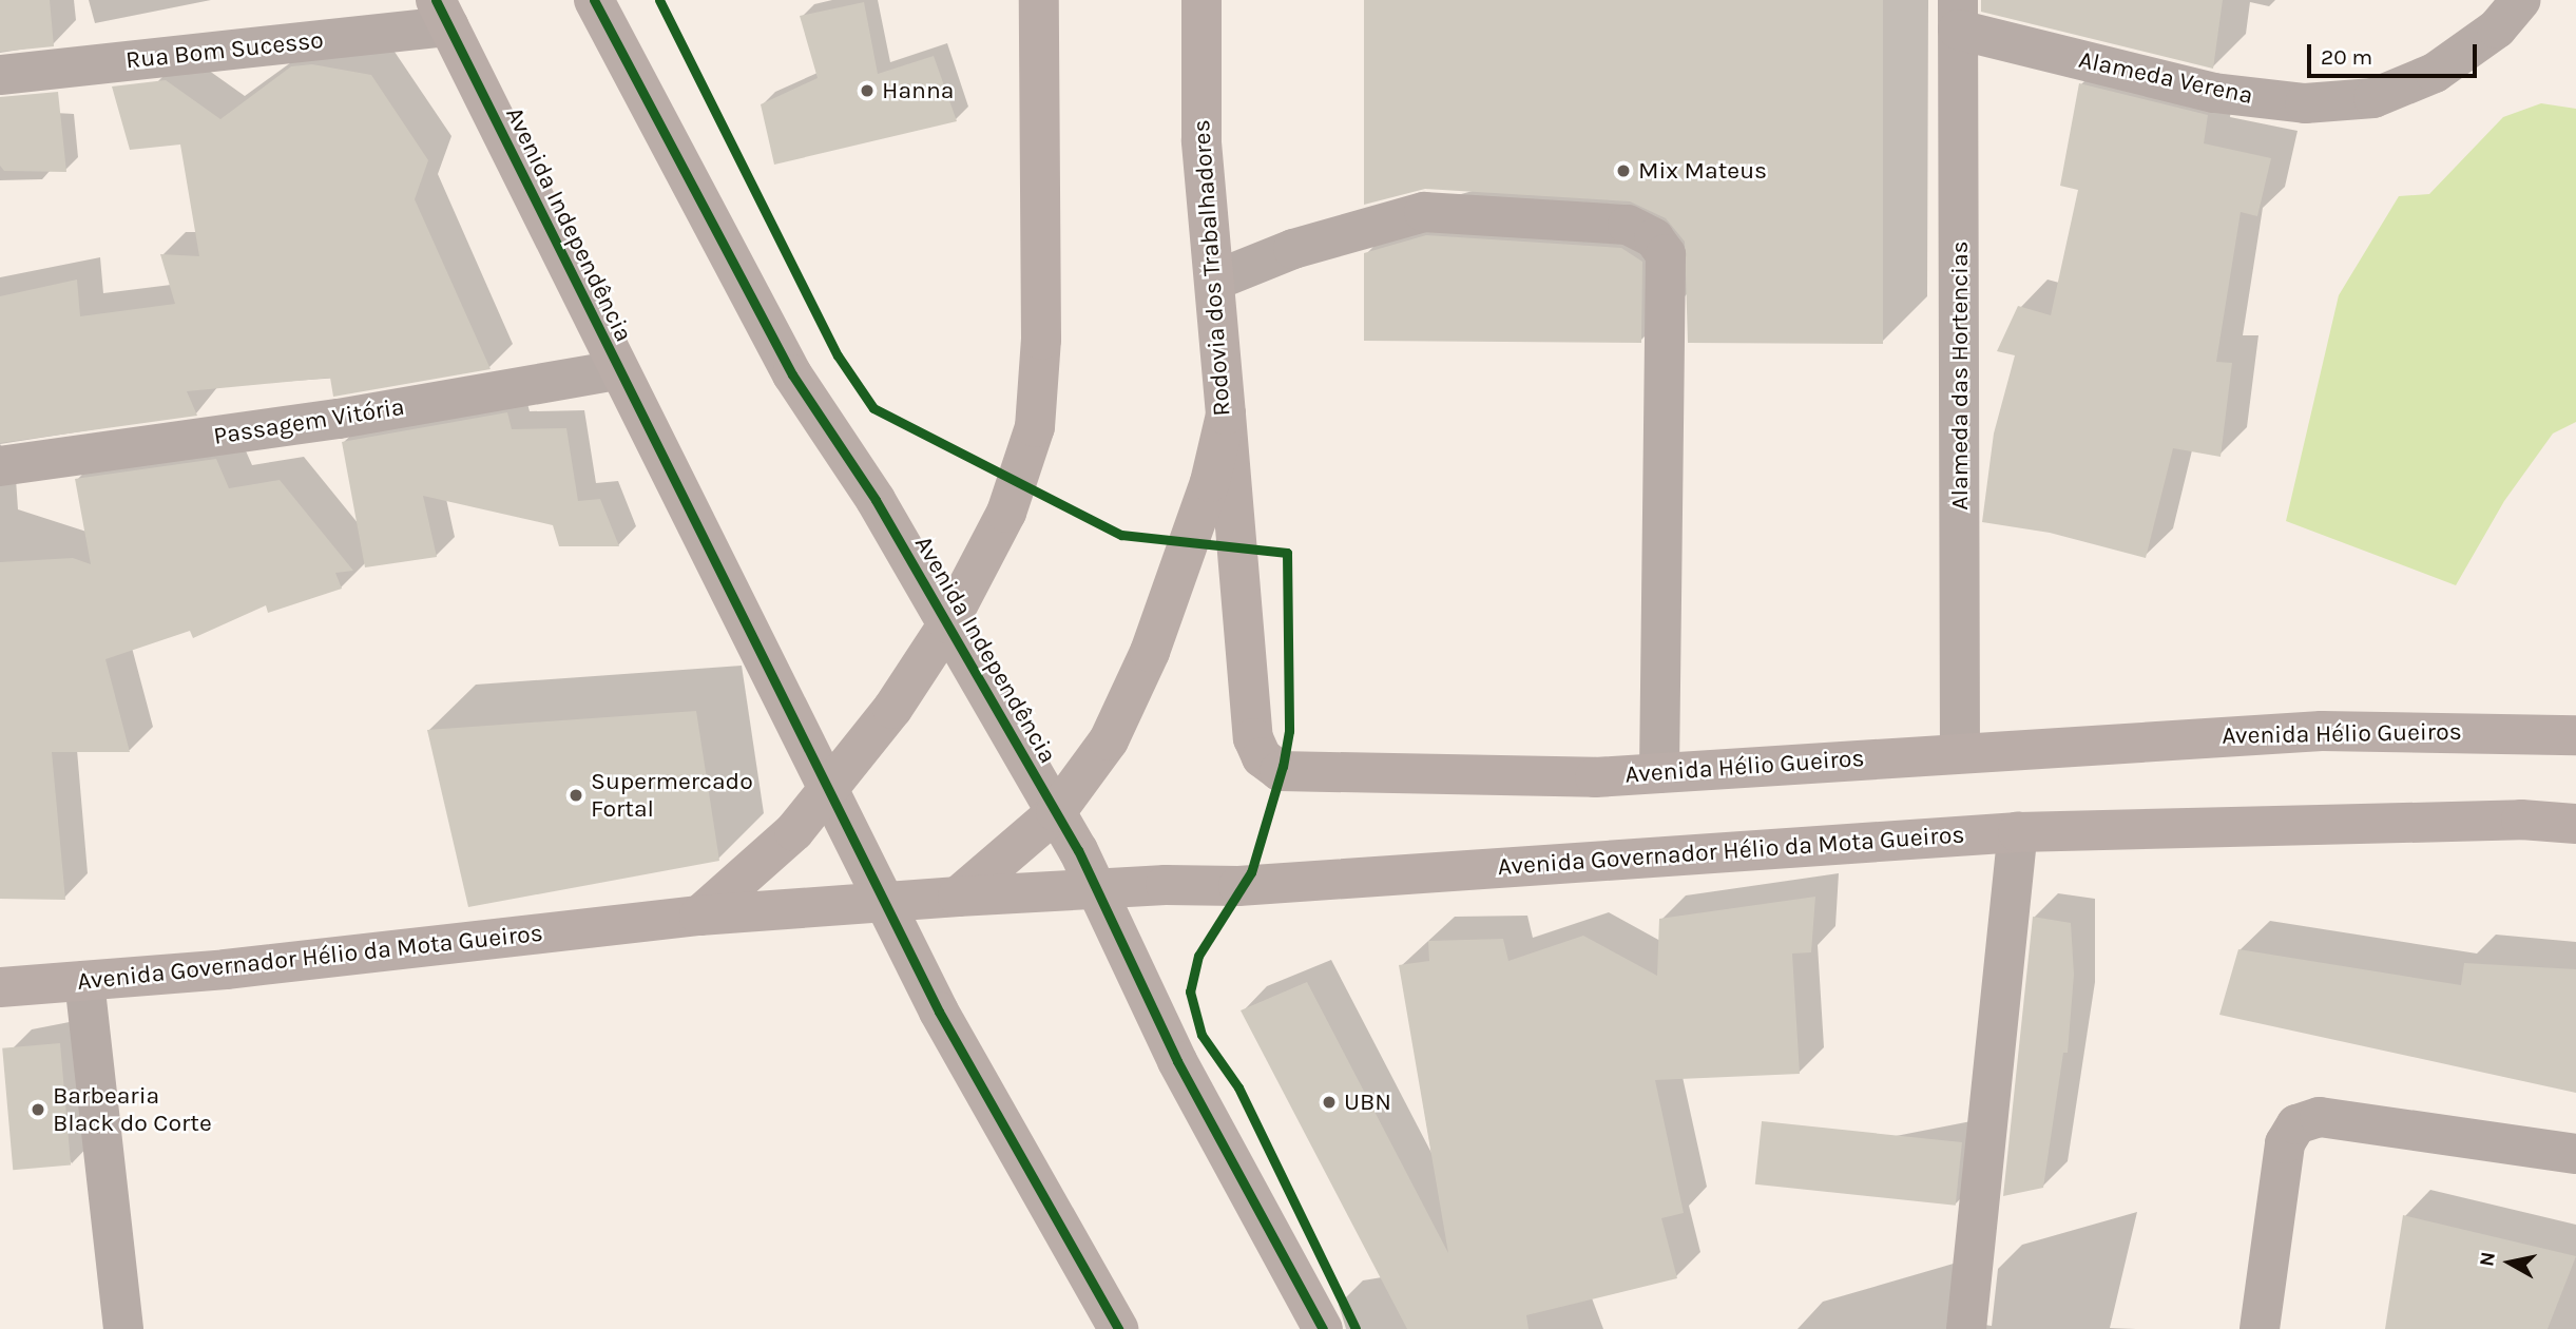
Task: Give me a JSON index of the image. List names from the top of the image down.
{
  "streets": {
    "main road": [
      "Avenida Independência",
      "Rodovia dos Trabalhadores",
      "Avenida Hélio Gueiros",
      "Avenida Governador Hélio da Mota Gueiros"
    ],
    "street": [
      "Rua Bom Sucesso",
      "Alameda Verena",
      "Alameda das Hortencias",
      "Passagem Vitória"
    ]
  },
  "crossings": [
    ["Rua Bom Sucesso", "Avenida Independência"],
    ["Alameda Verena", "Alameda das Hortencias"],
    ["Avenida Independência", "Rodovia dos Trabalhadores"],
    ["Avenida Independência", "Passagem Vitória"],
    ["Avenida Independência", "Avenida Governador Hélio da Mota Gueiros"],
    ["Rodovia dos Trabalhadores", "Avenida Hélio Gueiros"],
    ["Rodovia dos Trabalhadores", "Avenida Governador Hélio da Mota Gueiros"],
    ["Alameda das Hortencias", "Avenida Hélio Gueiros"]
  ],
  "places": [
    "Hanna",
    "Mix Mateus",
    "Supermercado Fortal",
    "UBN",
    "Barbearia Black do Corte"
  ],
  "scale_bar": "20 m",
  "north": "left"
}
